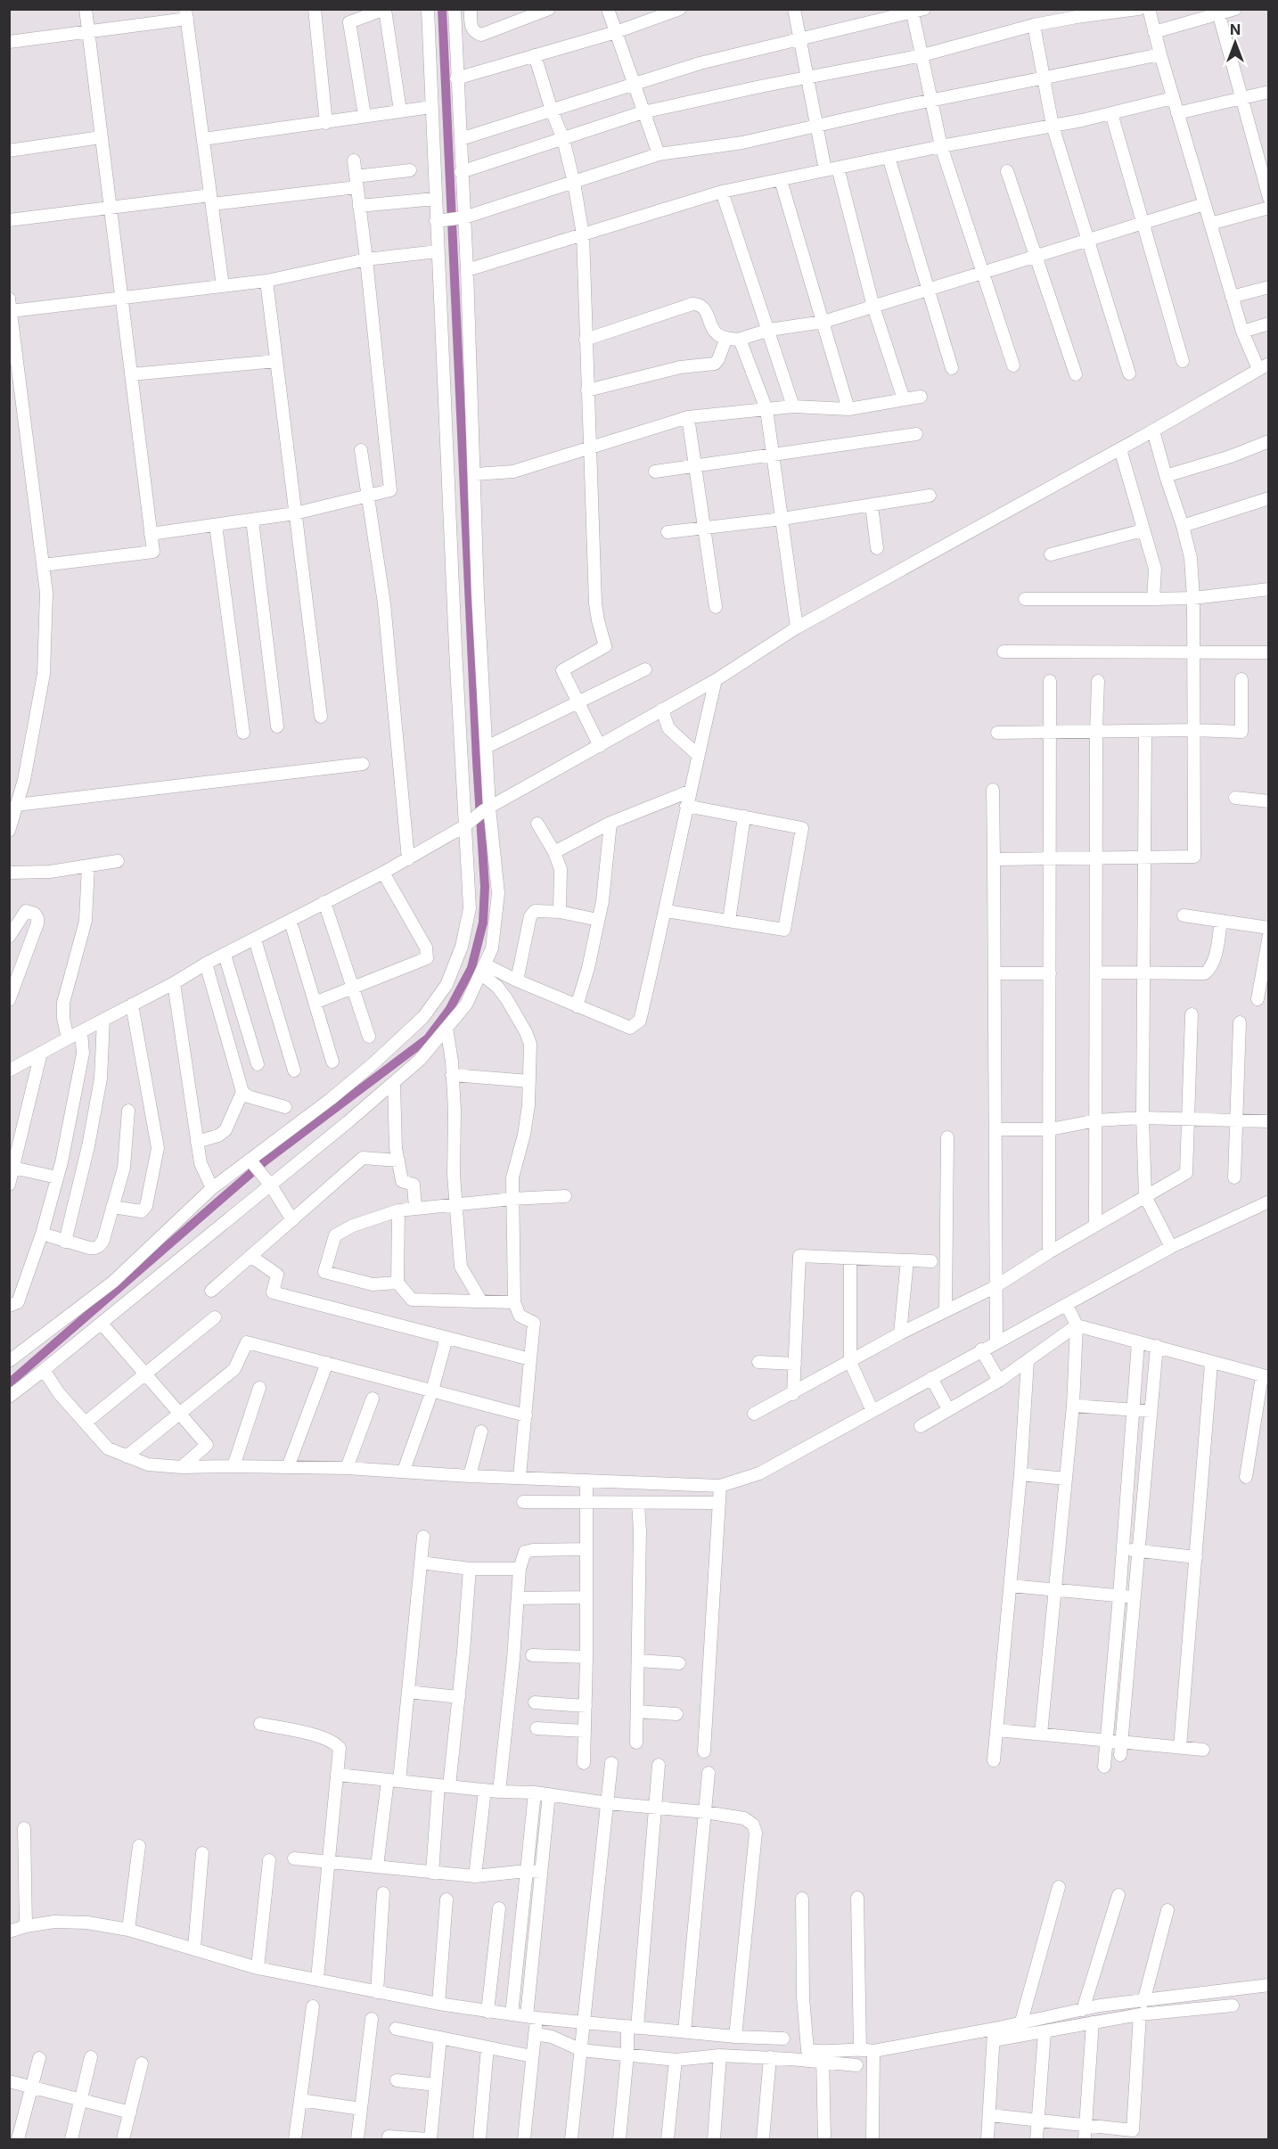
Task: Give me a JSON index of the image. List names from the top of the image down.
{
  "north": "top"
}
